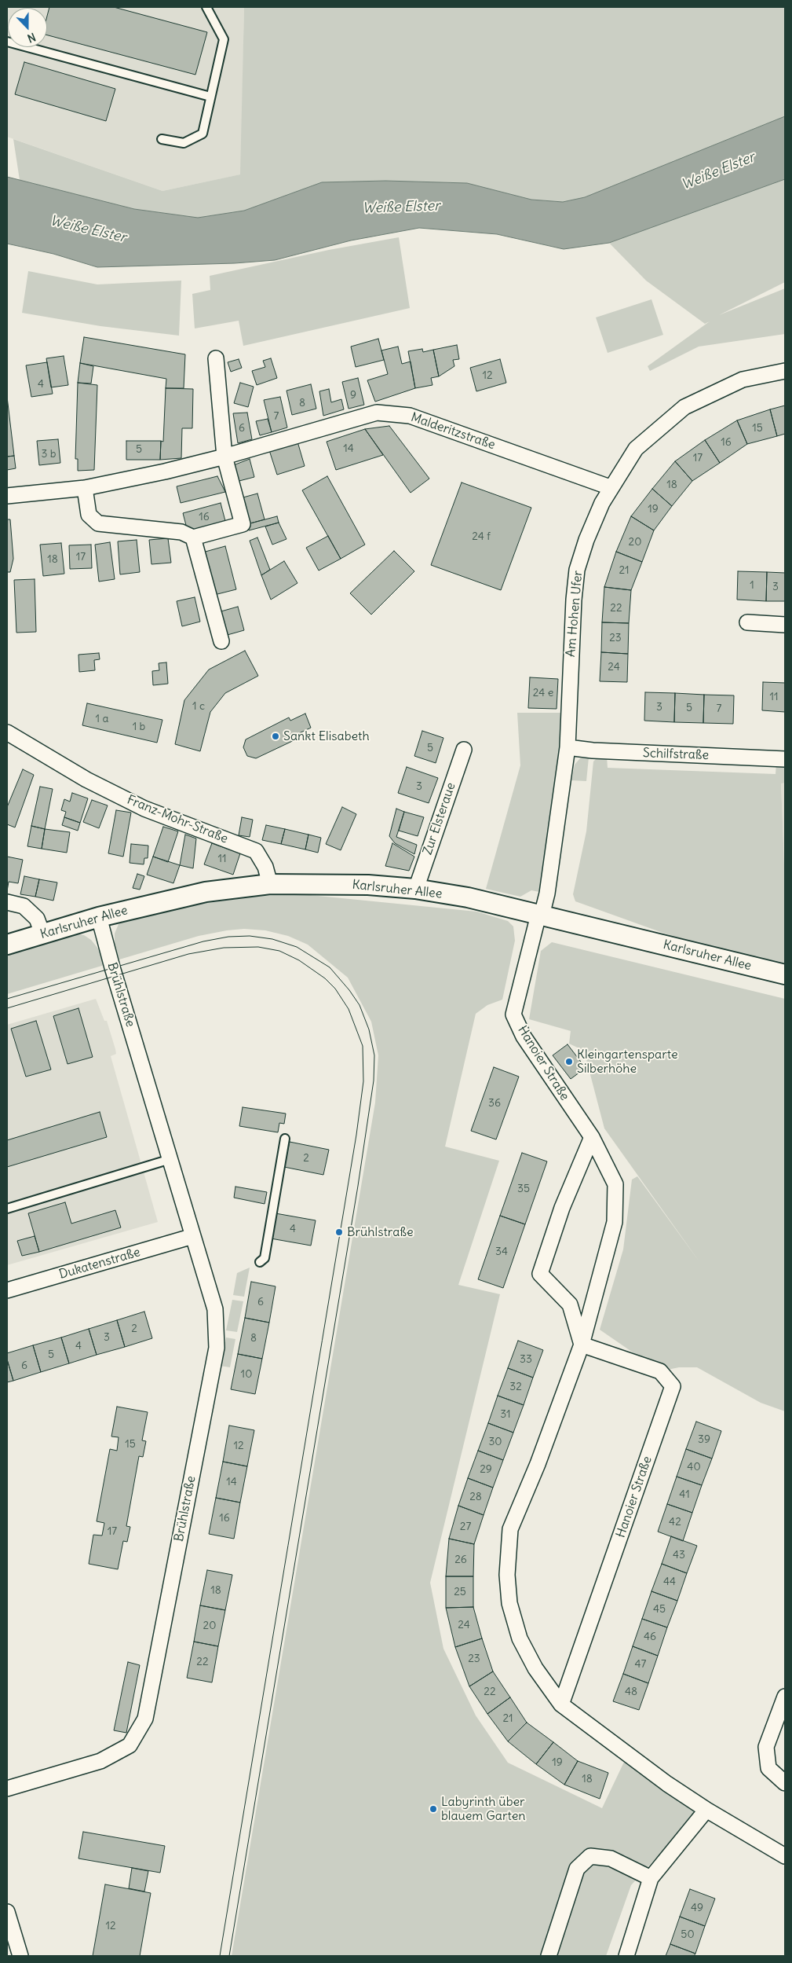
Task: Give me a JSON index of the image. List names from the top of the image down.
{
  "streets": {
    "street": [
      "Malderitzstraße",
      "Am Hohen Ufer",
      "Schilfstraße",
      "Zur Elsteraue",
      "Franz-Mohr-Straße",
      "Karlsruher Allee",
      "Brühlstraße",
      "Hanoier Straße",
      "Dukatenstraße"
    ]
  },
  "crossings": [
    ["Malderitzstraße", "Am Hohen Ufer"],
    ["Am Hohen Ufer", "Schilfstraße"],
    ["Am Hohen Ufer", "Karlsruher Allee"],
    ["Am Hohen Ufer", "Hanoier Straße"],
    ["Zur Elsteraue", "Karlsruher Allee"],
    ["Franz-Mohr-Straße", "Karlsruher Allee"],
    ["Karlsruher Allee", "Brühlstraße"],
    ["Karlsruher Allee", "Hanoier Straße"],
    ["Brühlstraße", "Dukatenstraße"]
  ],
  "water": ["Weiße Elster"],
  "places": [
    "Sankt Elisabeth",
    "Kleingartensparte Silberhöhe",
    "Brühlstraße",
    "Labyrinth über blauem Garten"
  ],
  "house_numbers": [
    "12",
    "4",
    "9",
    "8",
    "7",
    "6",
    "15",
    "16",
    "14",
    "5",
    "3 b",
    "17",
    "18",
    "19",
    "16",
    "24 f",
    "20",
    "17",
    "18",
    "21",
    "1",
    "3",
    "22",
    "23",
    "24",
    "24 e",
    "11",
    "1 c",
    "3",
    "5",
    "7",
    "1 a",
    "1 b",
    "5",
    "3",
    "11",
    "36",
    "2",
    "35",
    "4",
    "34",
    "6",
    "2",
    "3",
    "8",
    "4",
    "5",
    "33",
    "6",
    "10",
    "32",
    "31",
    "39",
    "30",
    "15",
    "12",
    "40",
    "29",
    "14",
    "41",
    "28",
    "16",
    "42",
    "27",
    "17",
    "43",
    "26",
    "44",
    "18",
    "25",
    "45",
    "24",
    "20",
    "46",
    "23",
    "22",
    "47",
    "22",
    "48",
    "21",
    "19",
    "18",
    "49",
    "12",
    "50"
  ],
  "north": "bottom"
}
